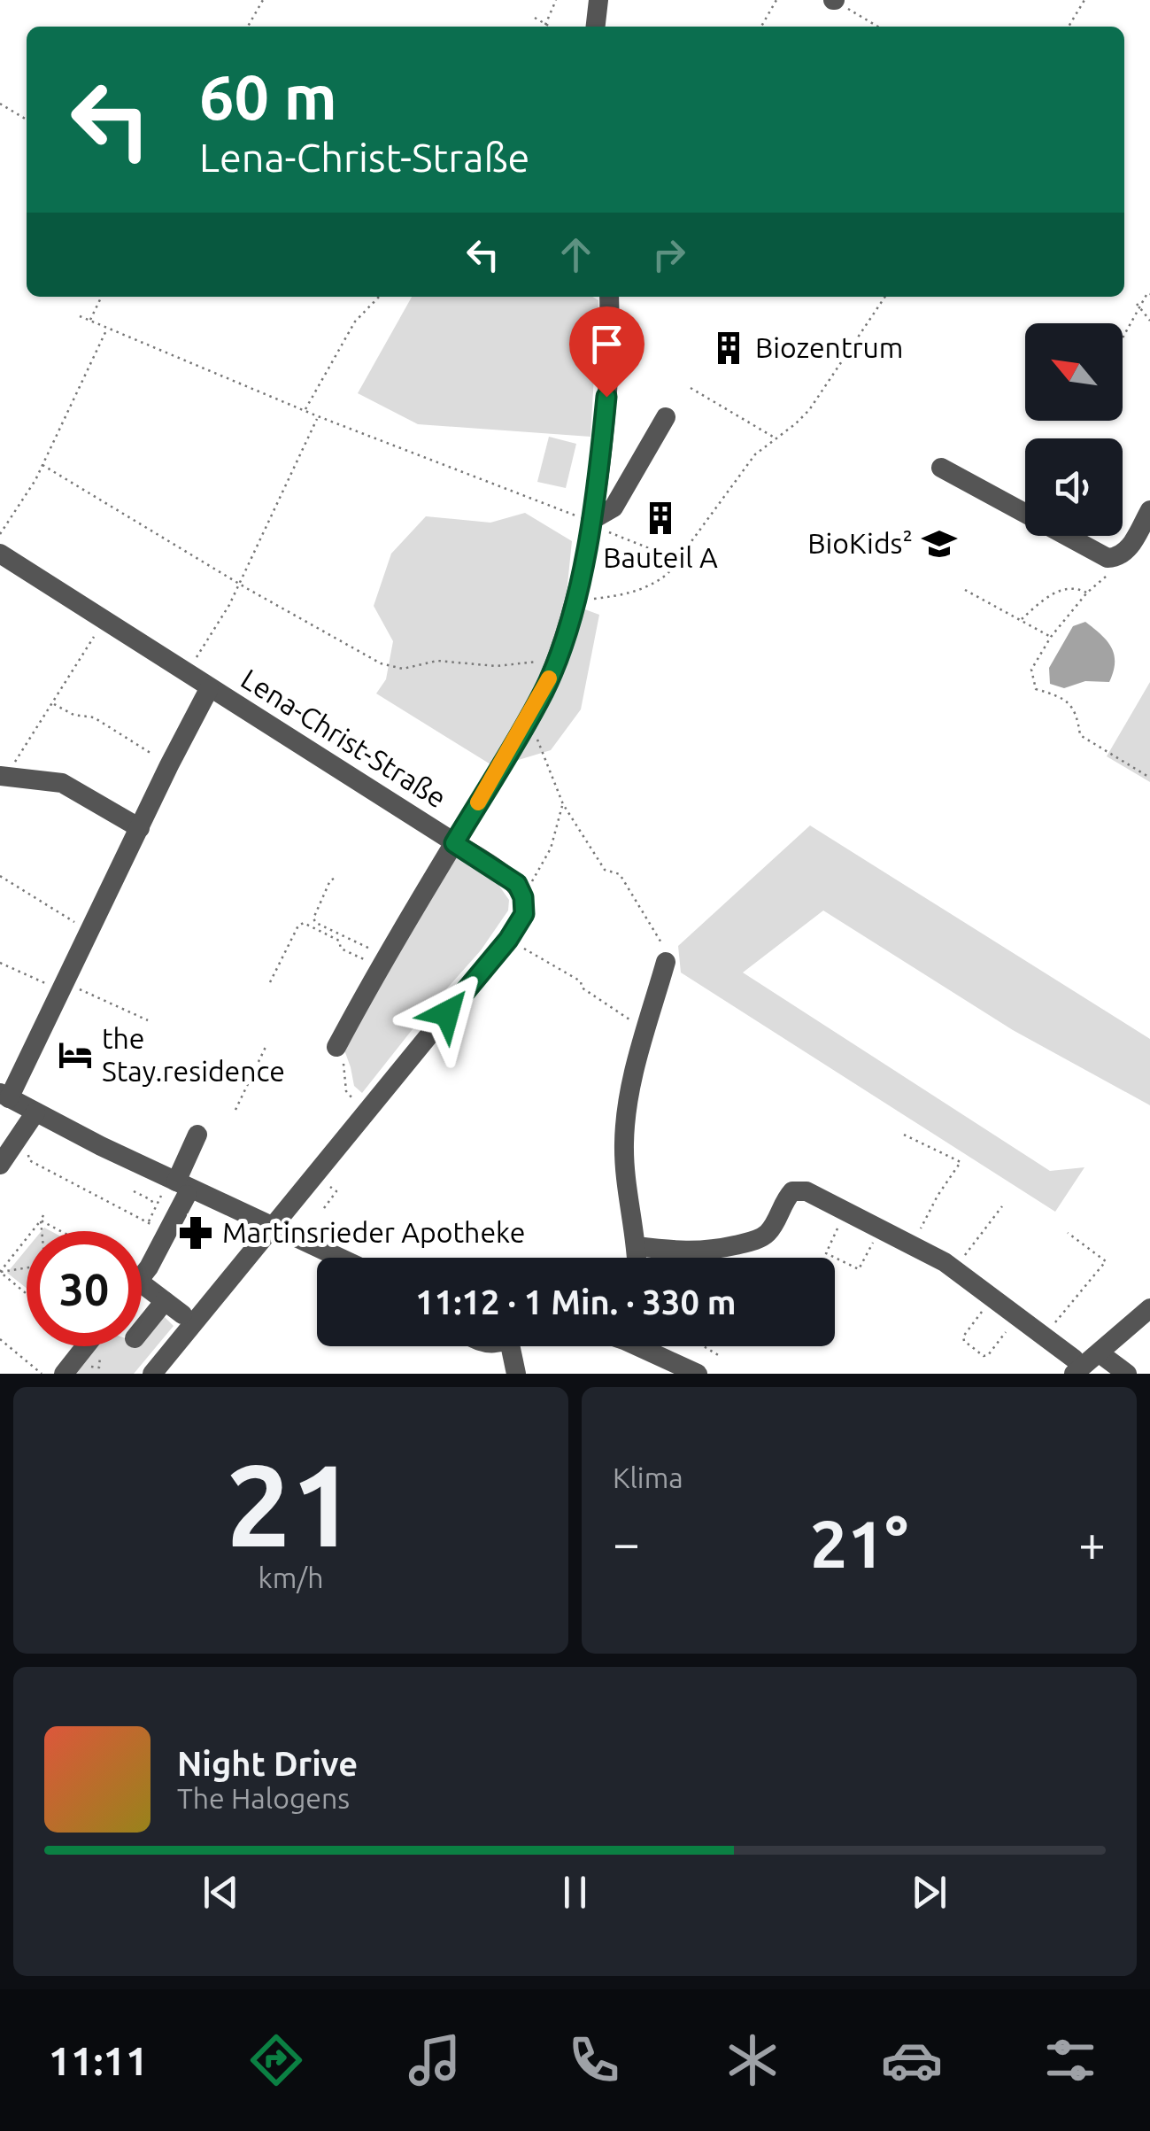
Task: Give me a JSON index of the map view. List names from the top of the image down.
{
  "streets": {
    "street": ["Lena-Christ-Straße"]
  },
  "places": {
    "building": ["Biozentrum", "Bauteil A"],
    "school or university": ["BioKids²"],
    "hotel": ["the Stay.residence"],
    "pharmacy": ["Martinsrieder Apotheke"]
  },
  "north": "top left",
  "page": {
    "turn": ["60 m", "Lena-Christ-Straße"],
    "limit": "30",
    "trip": "11:12 · 1 Min. · 330 m",
    "tile": [
      ["21", "km/h"],
      "Klima"
    ],
    "heat": ["−", "21°", "+"],
    "song": ["Night Drive", "The Halogens"],
    "tabs": "11:11"
  }
}
